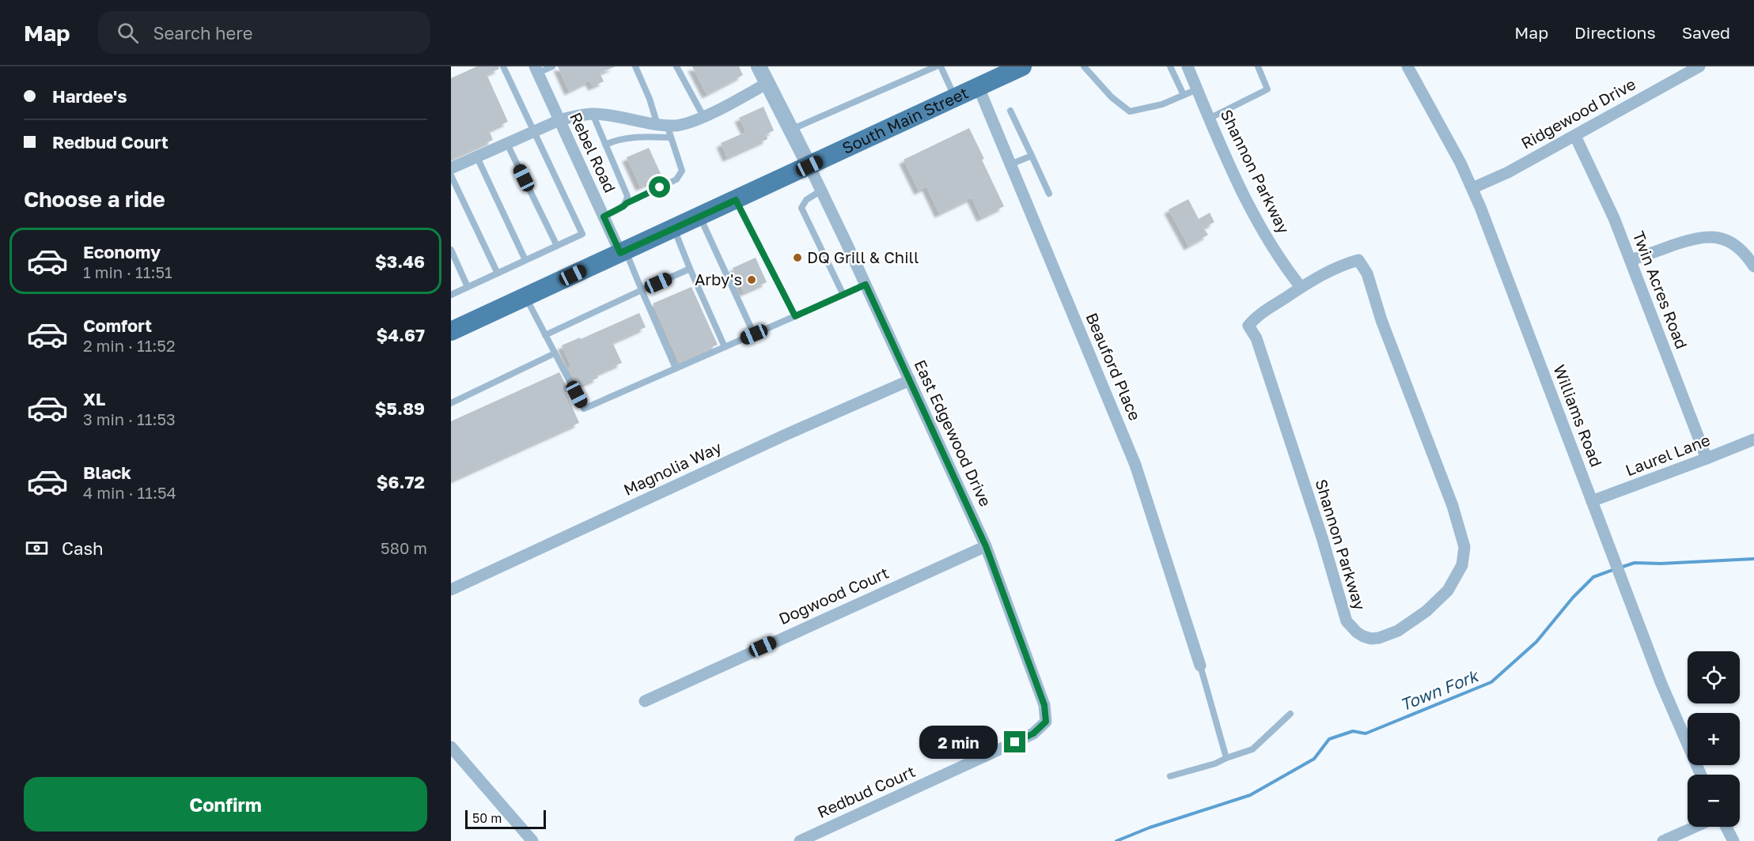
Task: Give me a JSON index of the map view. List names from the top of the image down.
{
  "streets": {
    "main road": ["South Main Street"],
    "street": [
      "Ridgewood Drive",
      "Rebel Road",
      "Shannon Parkway",
      "Twin Acres Road",
      "Beauford Place",
      "Williams Road",
      "East Edgewood Drive",
      "Laurel Lane",
      "Magnolia Way",
      "Dogwood Court",
      "Redbud Court"
    ]
  },
  "crossings": [
    ["Ridgewood Drive", "Twin Acres Road"],
    ["Ridgewood Drive", "Williams Road"],
    ["South Main Street", "Rebel Road"],
    ["South Main Street", "Beauford Place"],
    ["South Main Street", "East Edgewood Drive"],
    ["Twin Acres Road", "Laurel Lane"],
    ["Williams Road", "Laurel Lane"],
    ["East Edgewood Drive", "Magnolia Way"],
    ["East Edgewood Drive", "Dogwood Court"],
    ["East Edgewood Drive", "Redbud Court"]
  ],
  "water": ["Town Fork"],
  "places": ["DQ Grill & Chill", "Arby's"],
  "scale_bar": "50 m",
  "page": {
    "header": "Map",
    "search": "Search here",
    "nav": ["Map", "Directions", "Saved"],
    "banner": ["Hardee's", "Redbud Court"],
    "heading": "Choose a ride",
    "list": [
      {
        "name": "Economy",
        "note": "1 min · 11:51",
        "value": "$3.46"
      },
      {
        "name": "Comfort",
        "note": "2 min · 11:52",
        "value": "$4.67"
      },
      {
        "name": "XL",
        "note": "3 min · 11:53",
        "value": "$5.89"
      },
      {
        "name": "Black",
        "note": "4 min · 11:54",
        "value": "$6.72"
      }
    ],
    "pay": ["Cash", "580 m"],
    "map_buttons": ["+", "−"],
    "bubble": "2 min",
    "buttons": "Confirm",
    "scale": "50 m"
  }
}
